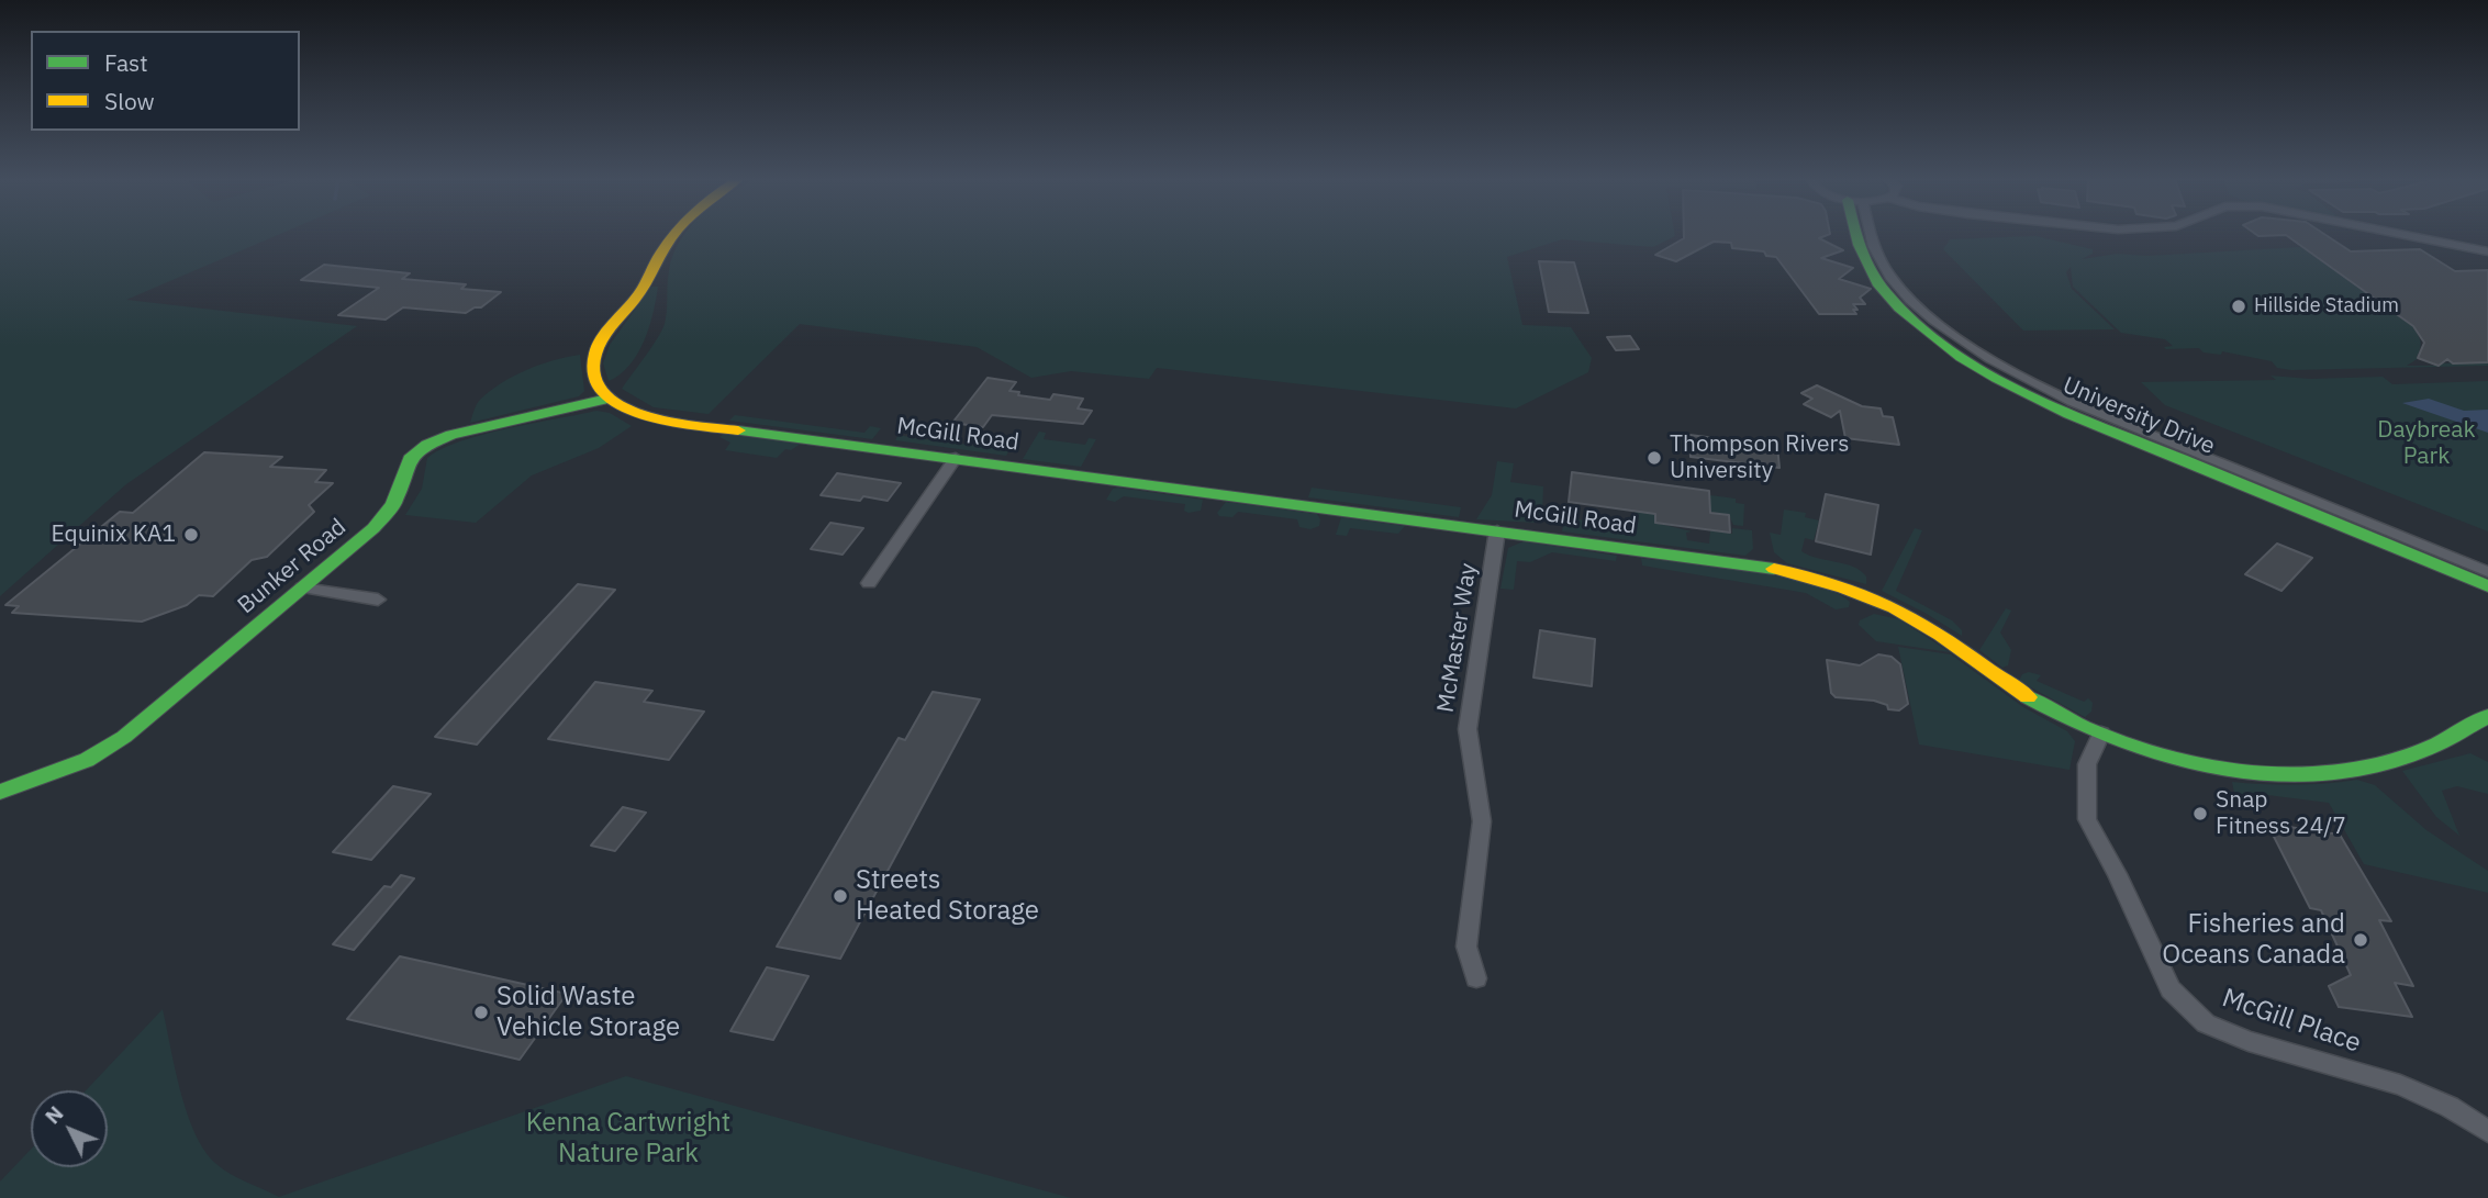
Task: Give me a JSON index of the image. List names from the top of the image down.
{
  "streets": {
    "street": [
      "University Drive",
      "McGill Road",
      "Bunker Road",
      "McMaster Way",
      "McGill Place"
    ]
  },
  "crossings": [
    ["McGill Road", "Bunker Road"],
    ["McGill Road", "McMaster Way"],
    ["McGill Road", "McGill Place"]
  ],
  "parks": ["Daybreak Park", "Kenna Cartwright Nature Park"],
  "places": [
    "Hillside Stadium",
    "Thompson Rivers University",
    "Equinix KA1",
    "Snap Fitness 24/7",
    "Streets Heated Storage",
    "Fisheries and Oceans Canada",
    "Solid Waste Vehicle Storage"
  ],
  "legend": ["Fast", "Slow"],
  "north": "top left"
}
